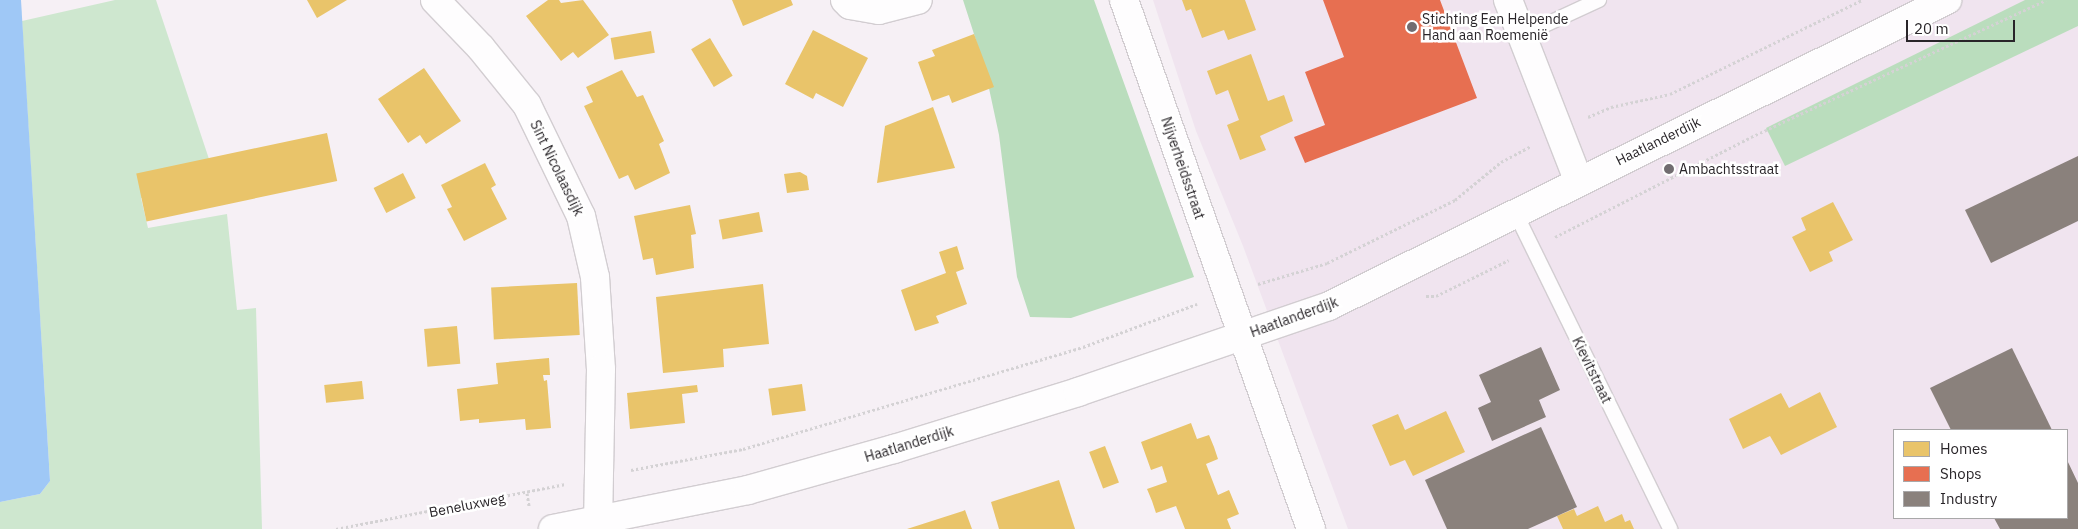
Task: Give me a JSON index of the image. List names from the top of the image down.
{
  "streets": {
    "street": ["Haatlanderdijk", "Sint Nicolaasdijk", "Nijverheidsstraat"],
    "lane": ["Kievitstraat"],
    "path": ["Beneluxweg"]
  },
  "crossings": [
    ["Haatlanderdijk", "Sint Nicolaasdijk"],
    ["Haatlanderdijk", "Nijverheidsstraat"],
    ["Haatlanderdijk", "Kievitstraat"],
    ["Sint Nicolaasdijk", "Beneluxweg"]
  ],
  "places": ["Stichting Een Helpende Hand aan Roemenië", "Ambachtsstraat"],
  "legend": ["Homes", "Shops", "Industry"],
  "scale_bar": "20 m"
}
